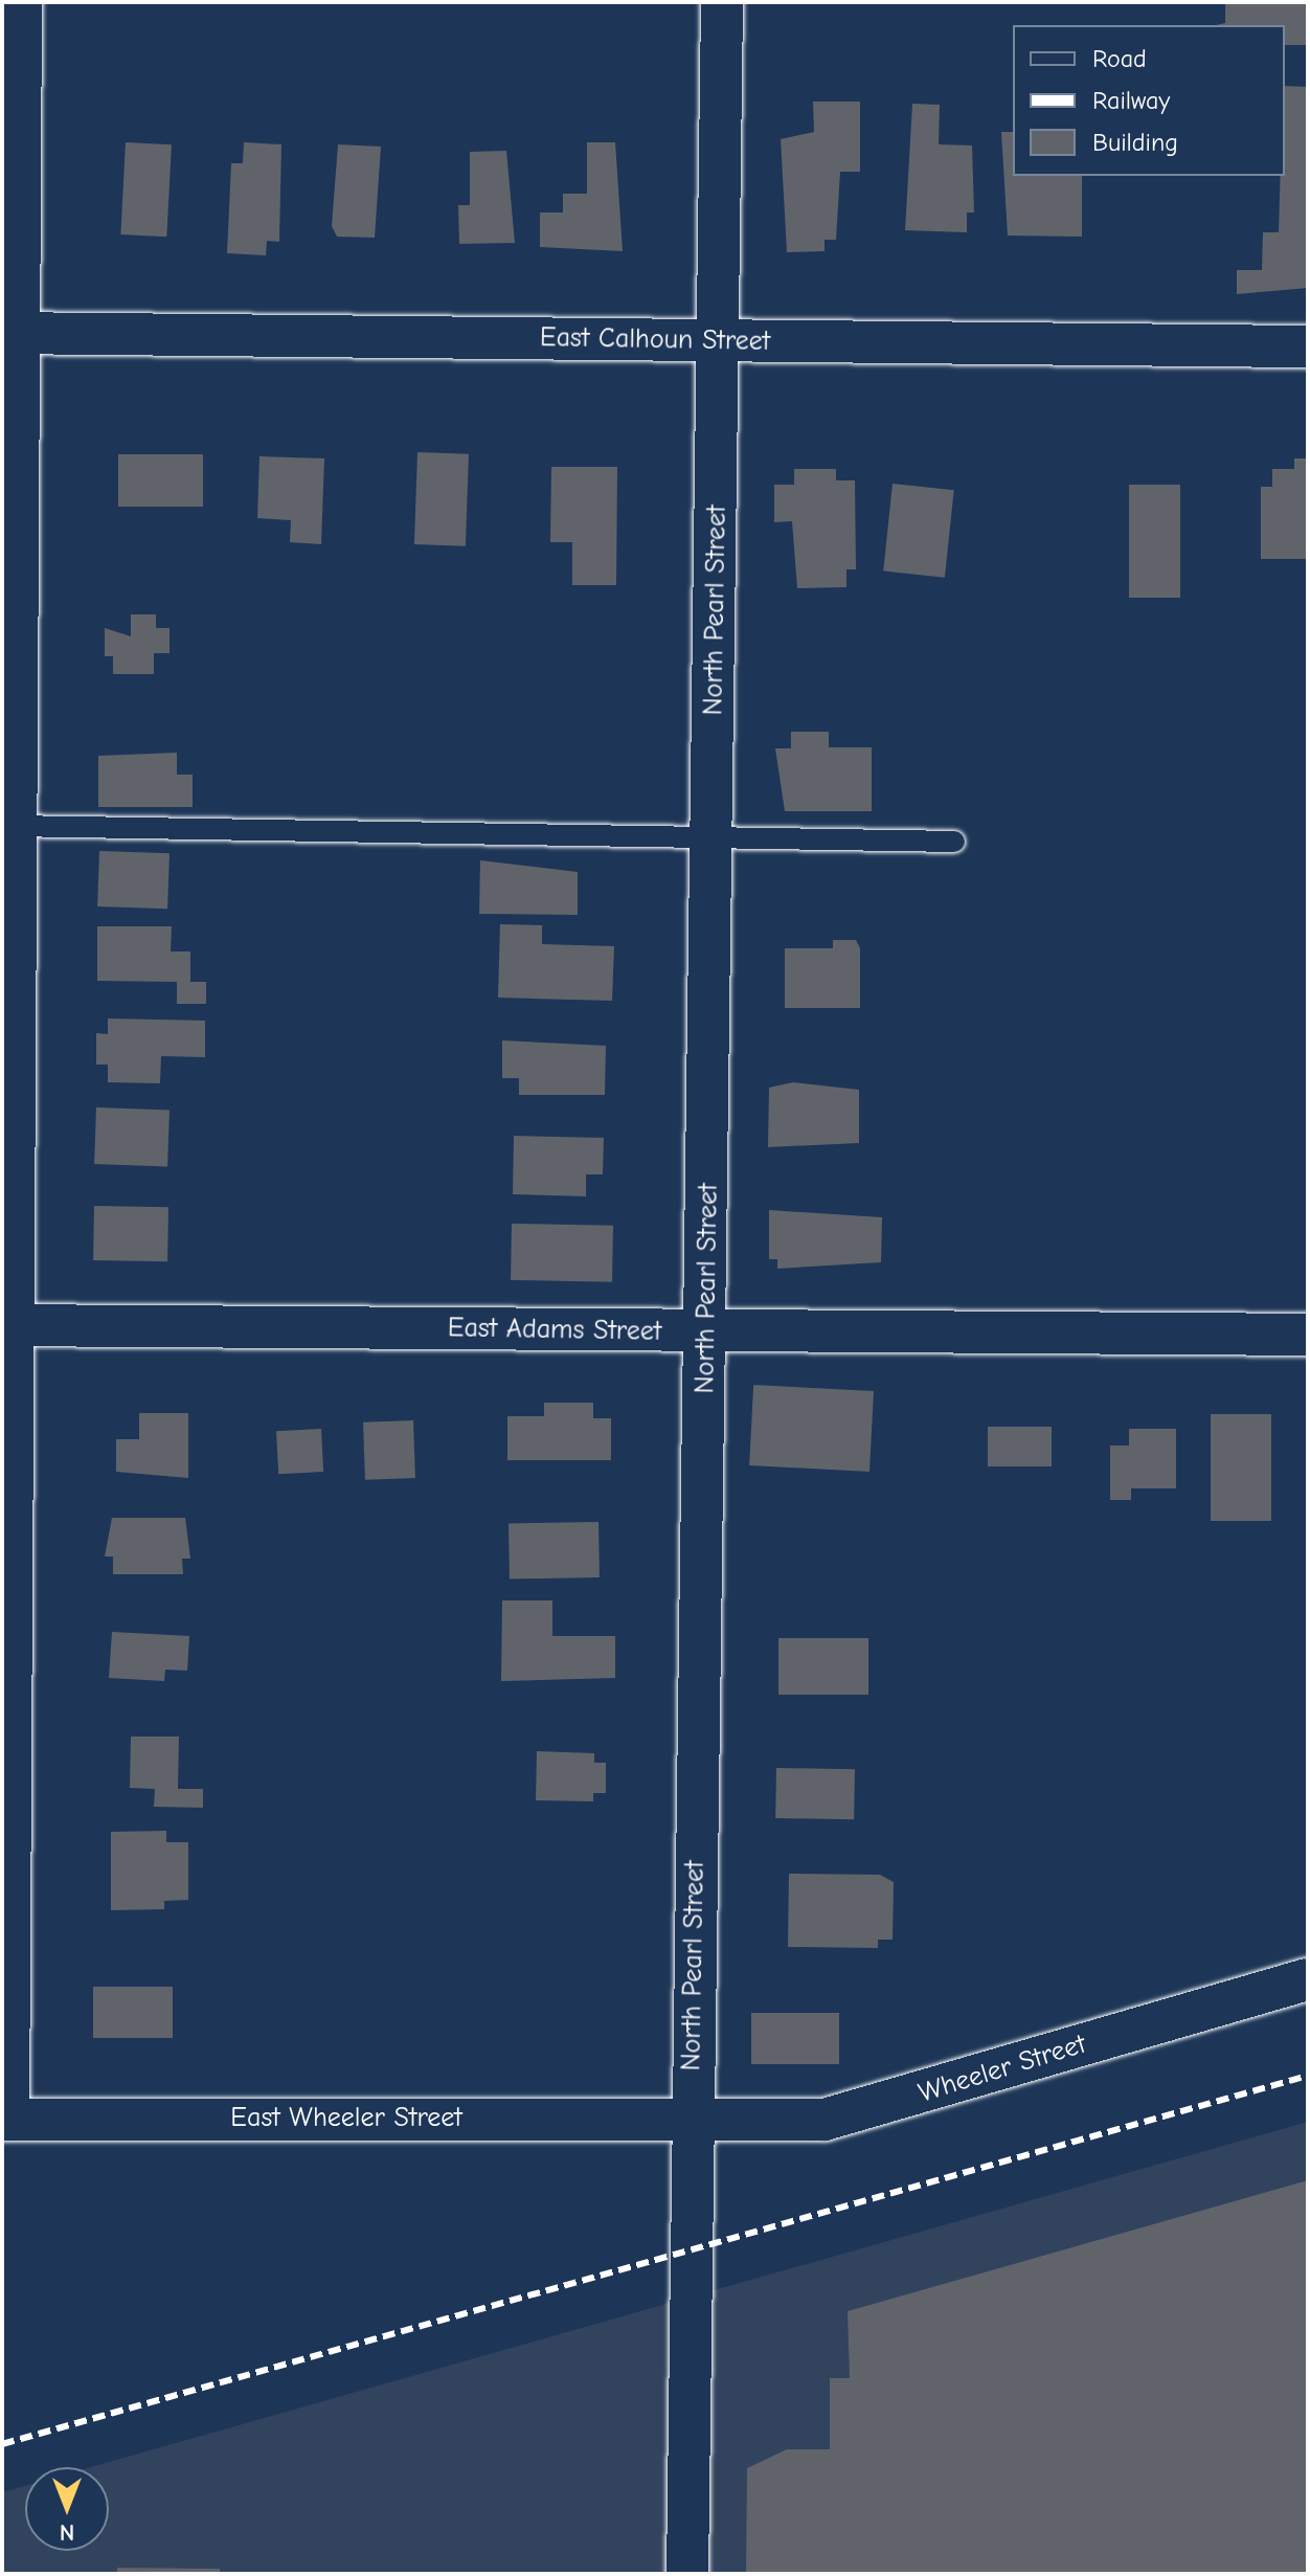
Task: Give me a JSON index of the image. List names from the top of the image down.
{
  "streets": {
    "street": [
      "East Calhoun Street",
      "North Pearl Street",
      "East Adams Street",
      "Wheeler Street",
      "East Wheeler Street"
    ]
  },
  "crossings": [
    ["East Calhoun Street", "North Pearl Street"],
    ["North Pearl Street", "East Adams Street"],
    ["North Pearl Street", "Wheeler Street"],
    ["North Pearl Street", "East Wheeler Street"],
    ["Wheeler Street", "East Wheeler Street"]
  ],
  "legend": ["Road", "Railway", "Building"],
  "north": "bottom"
}
